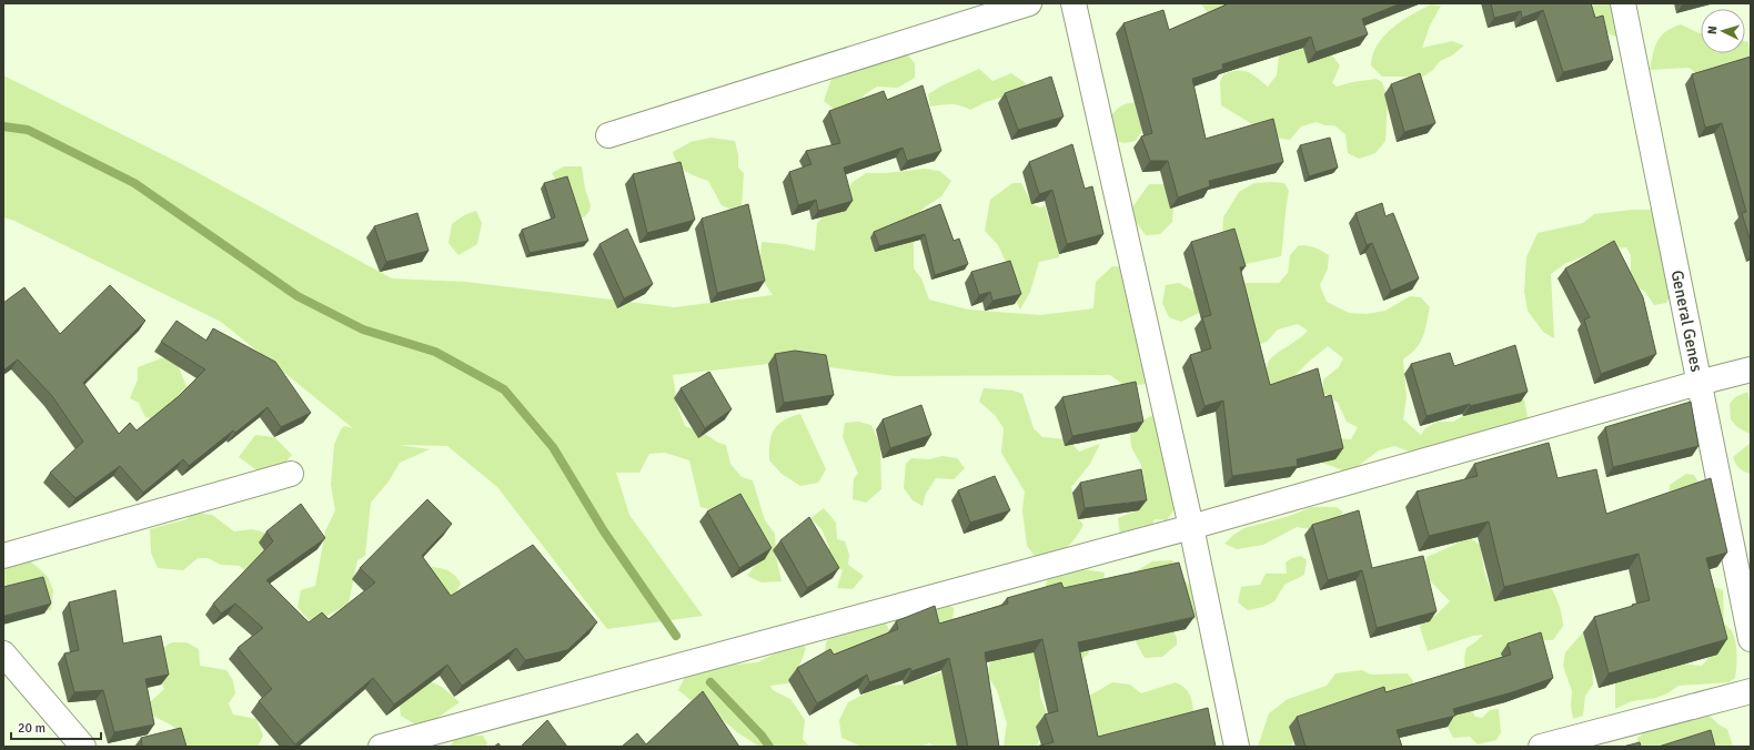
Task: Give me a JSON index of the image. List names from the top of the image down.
{
  "streets": {
    "street": ["General Genes"]
  },
  "scale_bar": "20 m",
  "north": "left"
}
